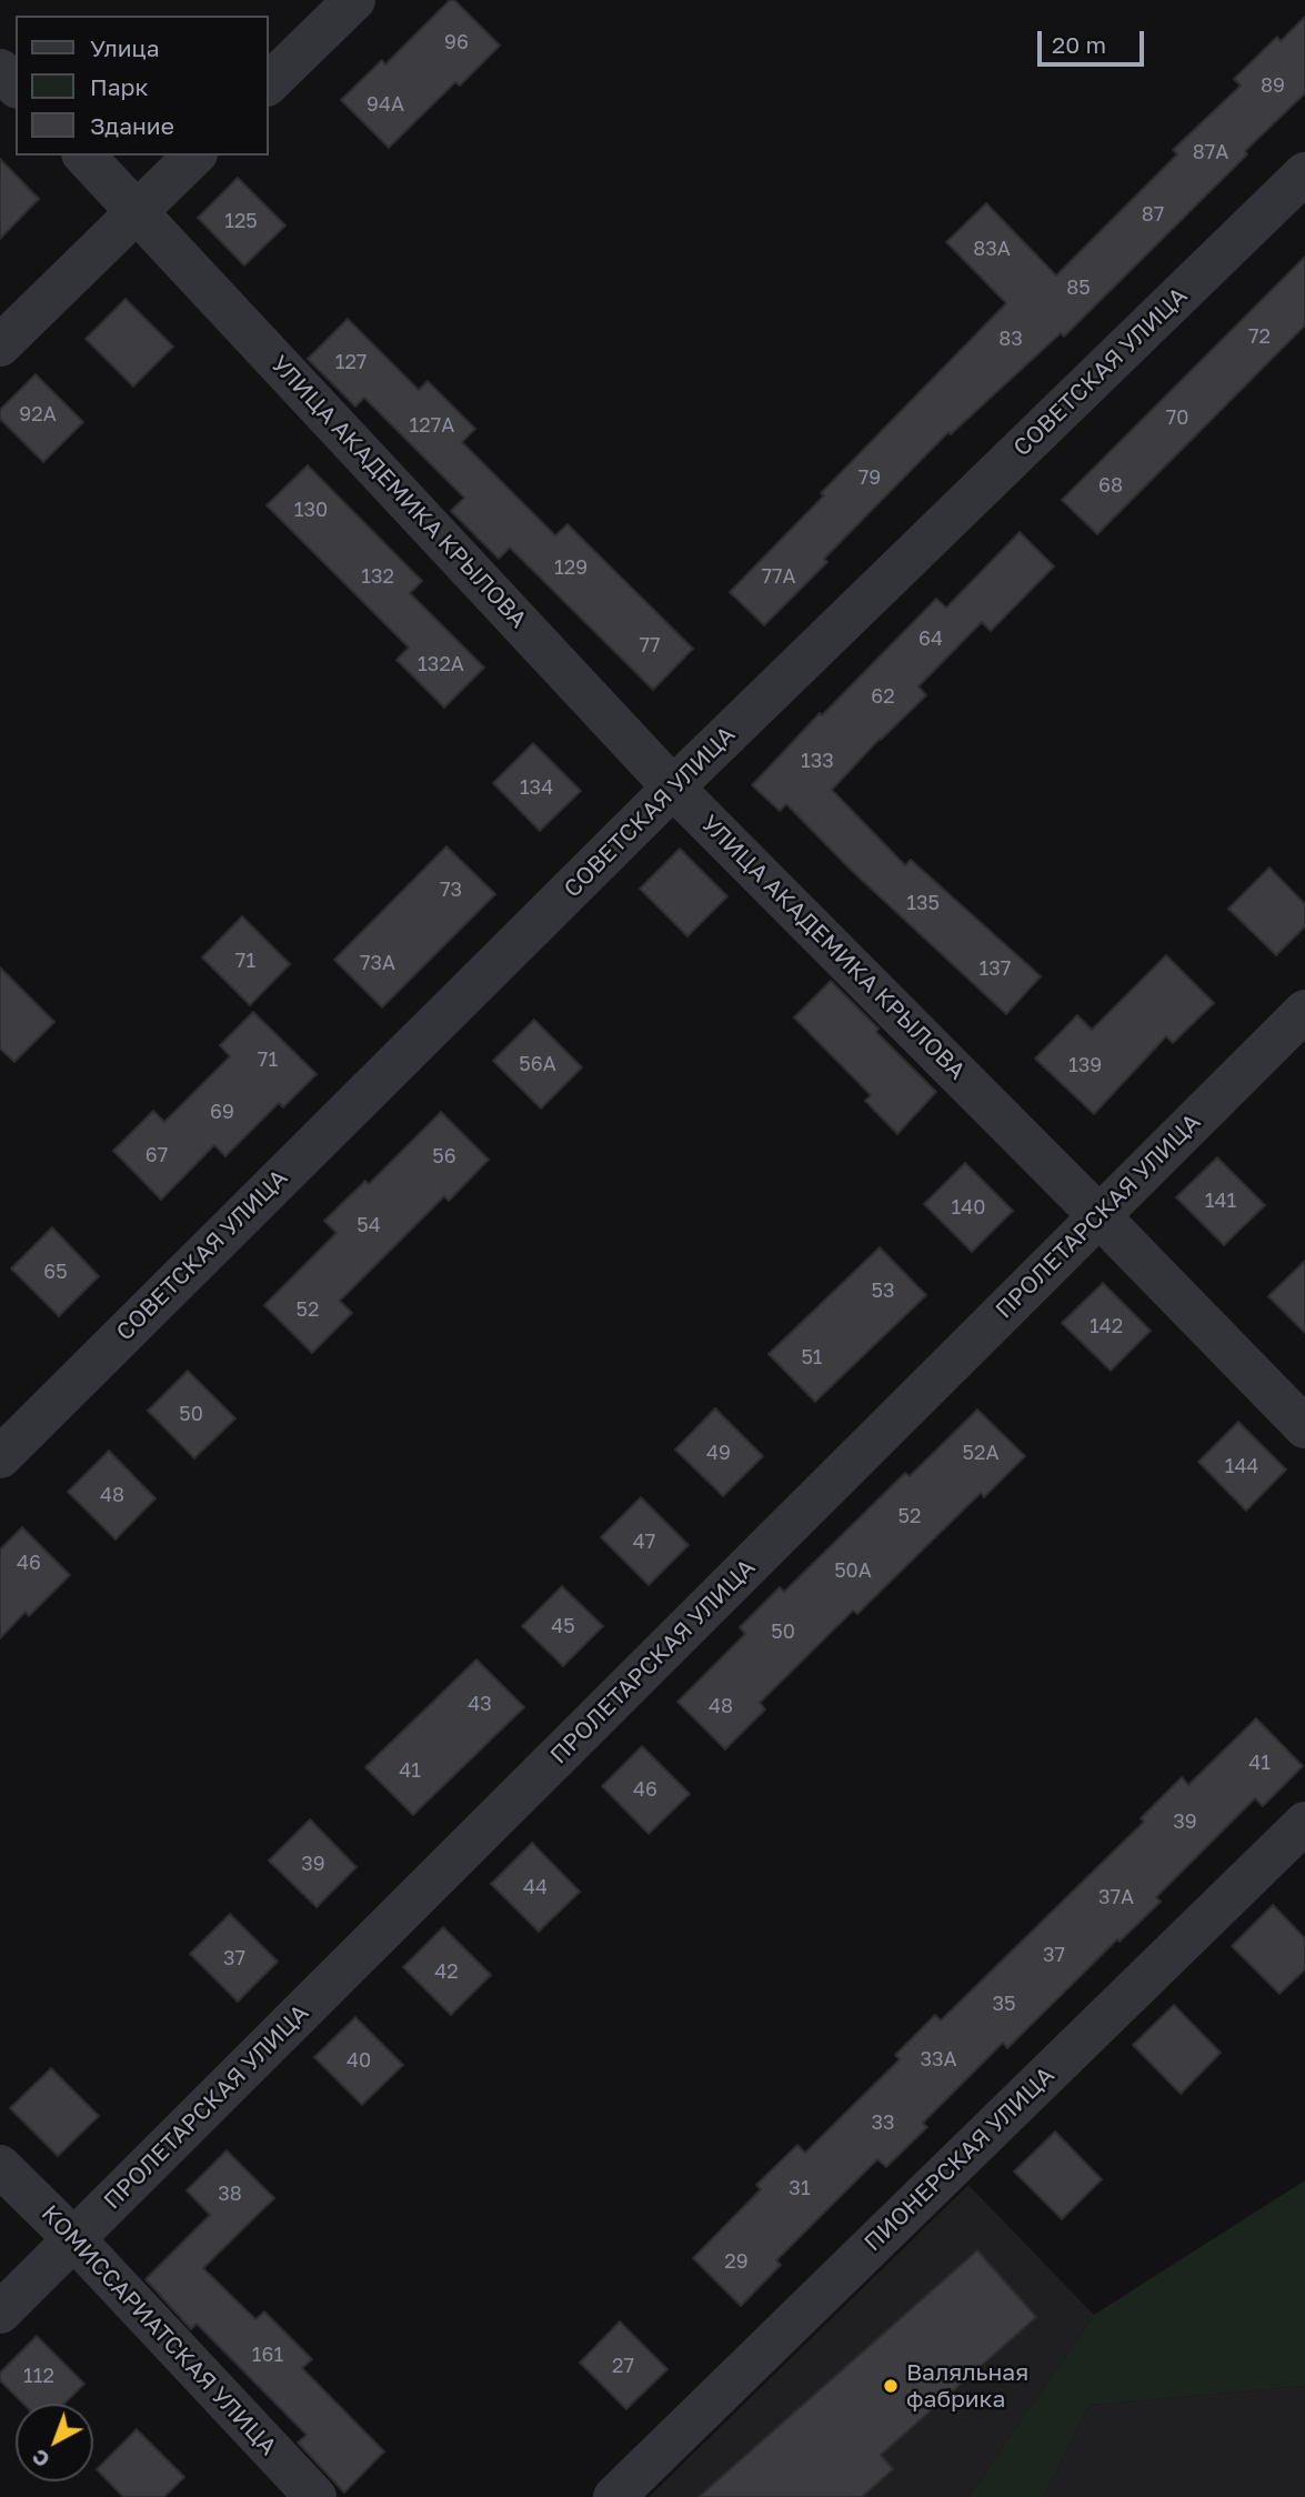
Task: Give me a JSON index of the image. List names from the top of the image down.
{
  "streets": {
    "street": [
      "СОВЕТСКАЯ УЛИЦА",
      "УЛИЦА АКАДЕМИКА КРЫЛОВА",
      "ПРОЛЕТАРСКАЯ УЛИЦА",
      "ПИОНЕРСКАЯ УЛИЦА",
      "КОМИССАРИАТСКАЯ УЛИЦА"
    ]
  },
  "crossings": [
    ["СОВЕТСКАЯ УЛИЦА", "УЛИЦА АКАДЕМИКА КРЫЛОВА"],
    ["УЛИЦА АКАДЕМИКА КРЫЛОВА", "ПРОЛЕТАРСКАЯ УЛИЦА"],
    ["ПРОЛЕТАРСКАЯ УЛИЦА", "КОМИССАРИАТСКАЯ УЛИЦА"]
  ],
  "places": ["Валяльная фабрика"],
  "house_numbers": [
    "96",
    "89",
    "94А",
    "87А",
    "87",
    "125",
    "83А",
    "85",
    "72",
    "83",
    "127",
    "92А",
    "70",
    "127А",
    "79",
    "68",
    "130",
    "129",
    "132",
    "77А",
    "64",
    "77",
    "132А",
    "62",
    "133",
    "134",
    "73",
    "135",
    "71",
    "73А",
    "137",
    "71",
    "56А",
    "139",
    "69",
    "67",
    "56",
    "141",
    "140",
    "54",
    "65",
    "53",
    "52",
    "142",
    "51",
    "50",
    "49",
    "52А",
    "144",
    "48",
    "52",
    "47",
    "46",
    "50А",
    "45",
    "50",
    "43",
    "48",
    "41",
    "41",
    "46",
    "39",
    "39",
    "44",
    "37А",
    "37",
    "37",
    "42",
    "35",
    "33А",
    "40",
    "33",
    "31",
    "38",
    "29",
    "161",
    "27",
    "112"
  ],
  "legend": ["Улица", "Парк", "Здание"],
  "scale_bar": "20 m",
  "north": "bottom left"
}
